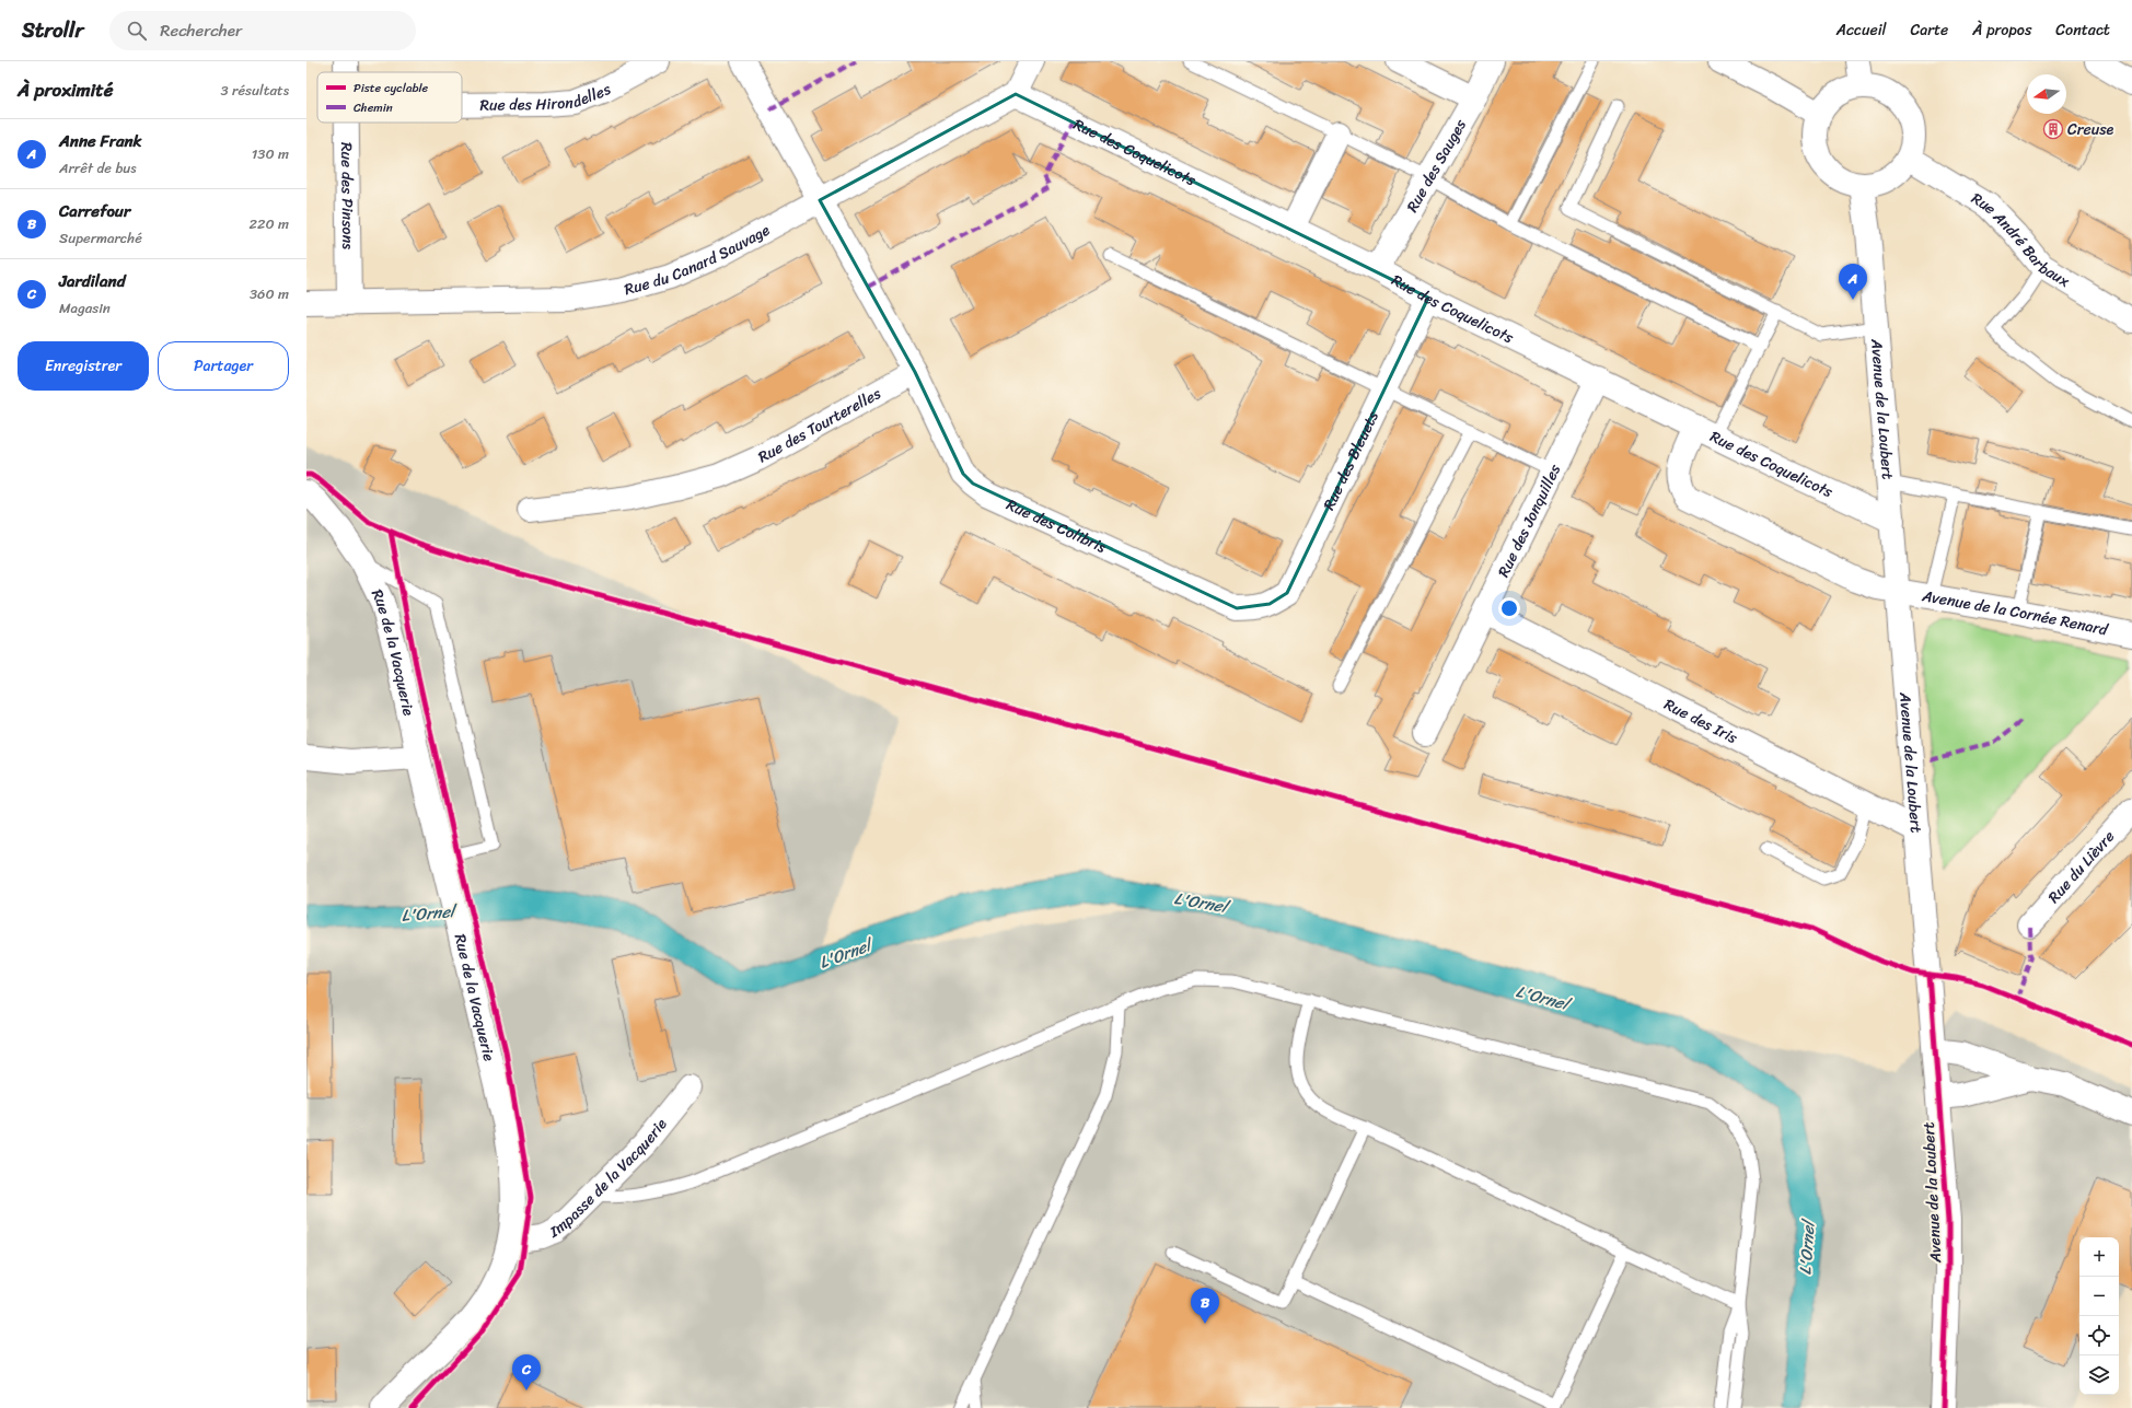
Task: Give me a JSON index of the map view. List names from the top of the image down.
{
  "streets": {
    "street": [
      "Rue des Hirondelles",
      "Rue des Coquelicots",
      "Rue des Sauges",
      "Rue des Pinsons",
      "Rue André Barbaux",
      "Rue du Canard Sauvage",
      "Avenue de la Loubert",
      "Rue des Tourterelles",
      "Rue des Bleuets",
      "Rue des Jonquilles",
      "Rue des Colibris",
      "Avenue de la Cornée Renard",
      "Rue de la Vacquerie",
      "Rue des Iris",
      "Rue du Lièvre",
      "Impasse de la Vacquerie"
    ]
  },
  "crossings": [
    ["Rue des Coquelicots", "Rue des Sauges"],
    ["Rue des Coquelicots", "Rue du Canard Sauvage"],
    ["Rue des Coquelicots", "Avenue de la Loubert"],
    ["Rue des Coquelicots", "Rue des Bleuets"],
    ["Rue des Coquelicots", "Rue des Jonquilles"],
    ["Rue des Coquelicots", "Avenue de la Cornée Renard"],
    ["Rue des Pinsons", "Rue du Canard Sauvage"],
    ["Rue André Barbaux", "Avenue de la Loubert"],
    ["Avenue de la Loubert", "Avenue de la Cornée Renard"],
    ["Avenue de la Loubert", "Rue des Iris"],
    ["Rue des Tourterelles", "Rue des Colibris"],
    ["Rue des Bleuets", "Rue des Colibris"],
    ["Rue des Jonquilles", "Rue des Iris"],
    ["Rue de la Vacquerie", "Impasse de la Vacquerie"]
  ],
  "water": ["L'Ornel"],
  "places": {
    "building": ["Creuse"]
  },
  "legend": ["Piste cyclable", "Chemin"],
  "north": "left",
  "page": {
    "header": "Strollr",
    "search": "Rechercher",
    "nav": [
      "Accueil",
      "Carte",
      "À propos",
      "Contact"
    ],
    "heading": ["À proximité", "3 résultats"],
    "list": [
      {
        "mark": "A",
        "name": "Anne Frank",
        "note": "Arrêt de bus",
        "value": "130 m"
      },
      {
        "mark": "B",
        "name": "Carrefour",
        "note": "Supermarché",
        "value": "220 m"
      },
      {
        "mark": "C",
        "name": "Jardiland",
        "note": "Magasin",
        "value": "360 m"
      }
    ],
    "pins": ["A", "B", "C"],
    "buttons": ["Enregistrer", "Partager"],
    "map_buttons": ["+", "−"]
  }
}
